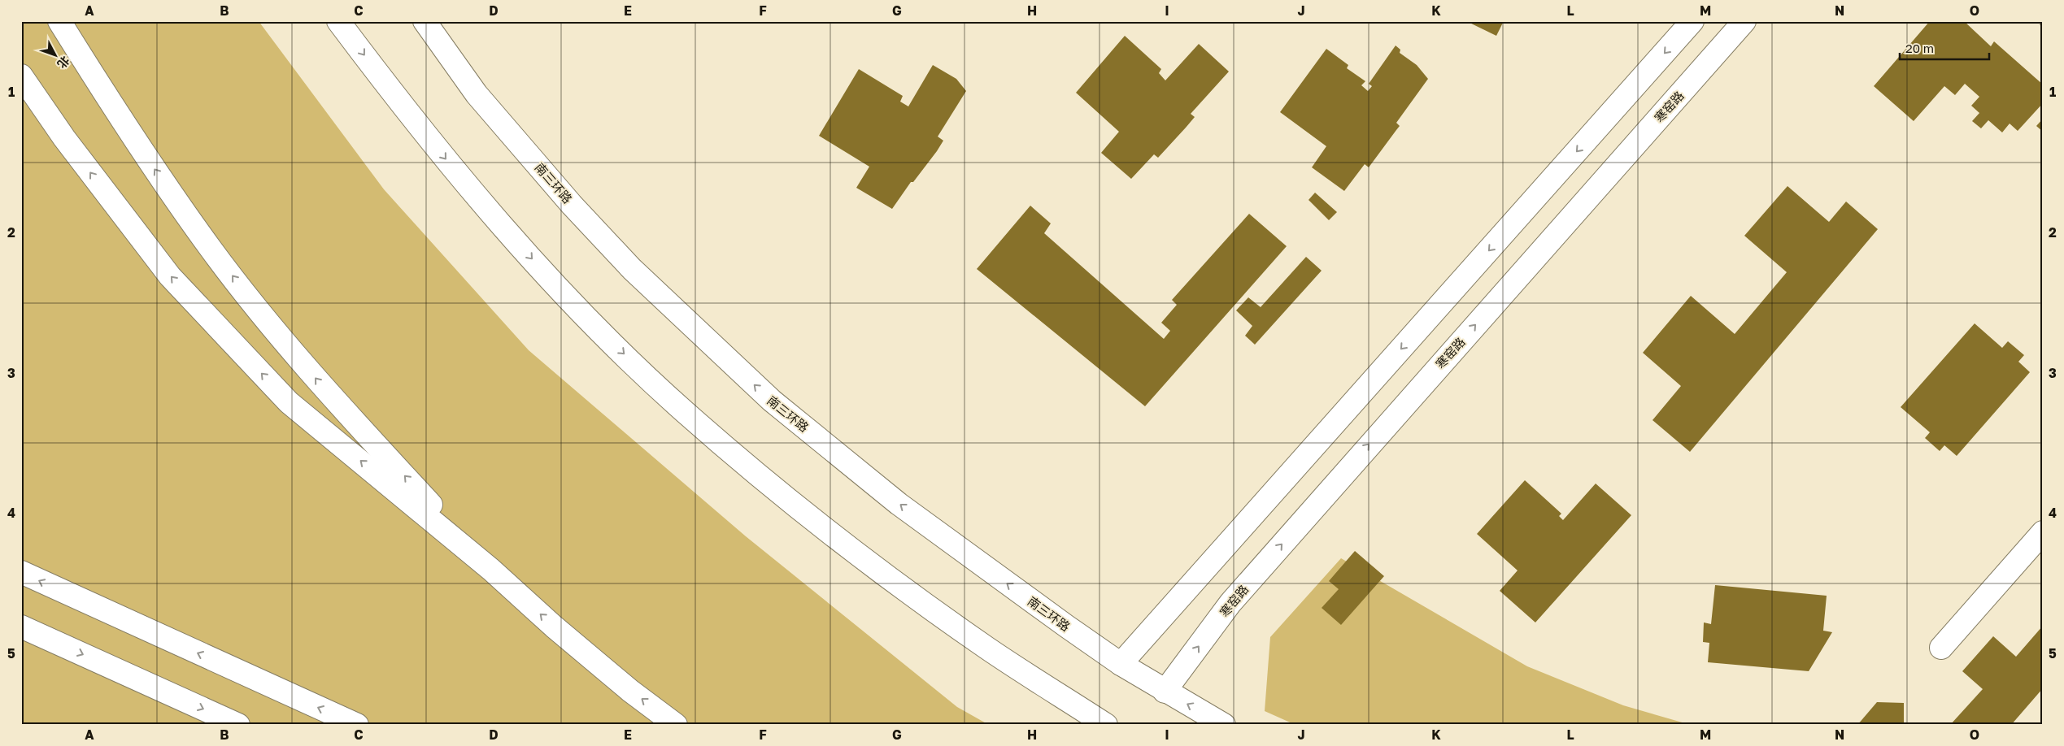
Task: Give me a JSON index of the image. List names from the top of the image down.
{
  "streets": {
    "main road": ["寒窑路", "南三环路"]
  },
  "crossings": [
    ["寒窑路", "南三环路"]
  ],
  "scale_bar": "20 m",
  "north": "bottom right",
  "grid": {
    "columns": [
      "A",
      "B",
      "C",
      "D",
      "E",
      "F",
      "G",
      "H",
      "I",
      "J",
      "K",
      "L",
      "M",
      "N",
      "O"
    ],
    "rows": [
      "1",
      "2",
      "3",
      "4",
      "5"
    ]
  }
}
